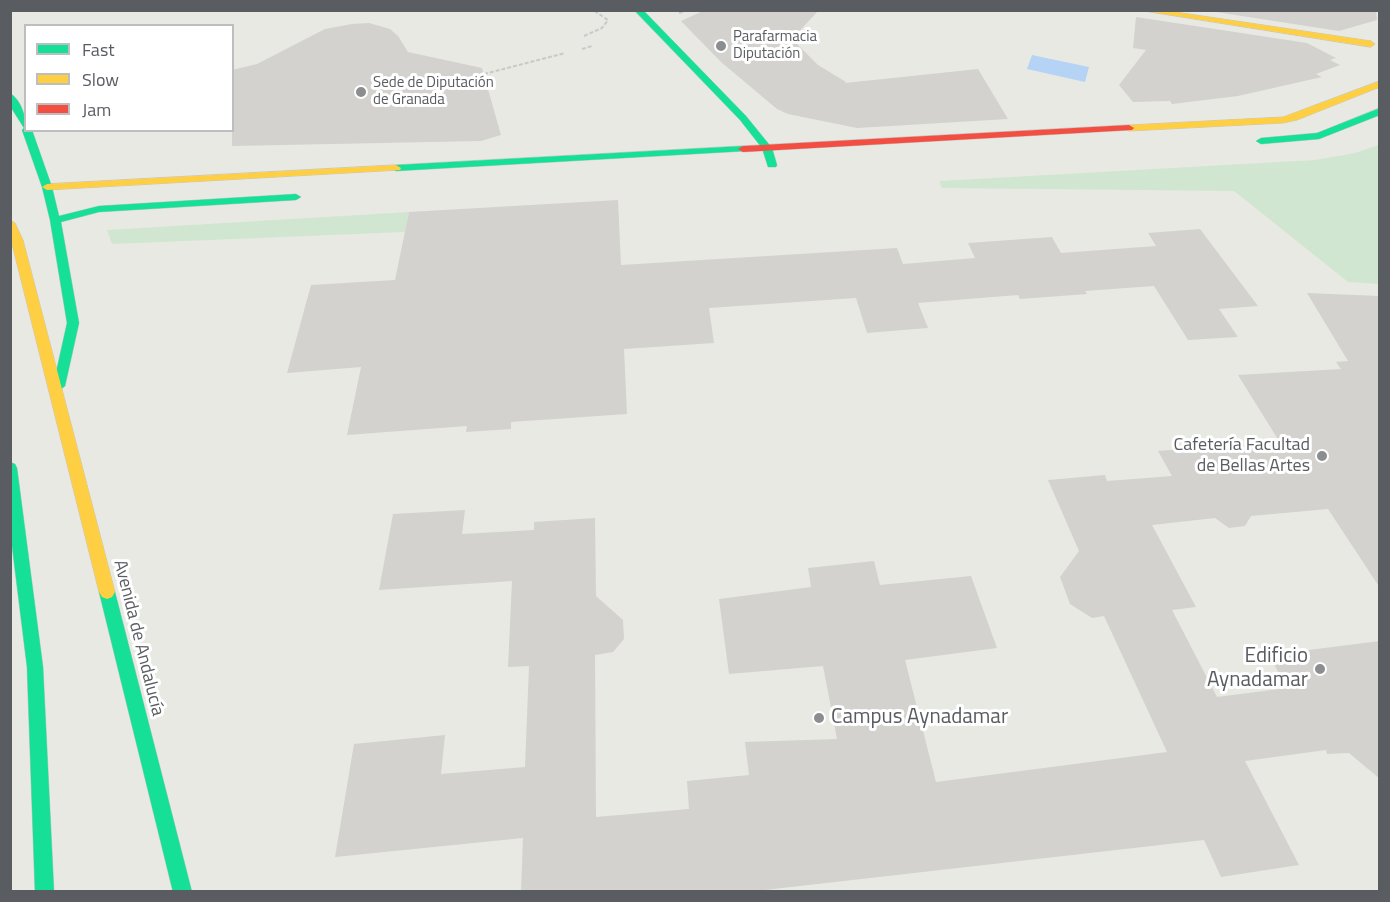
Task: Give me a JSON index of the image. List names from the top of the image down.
{
  "streets": {
    "main road": ["Avenida de Andalucía"]
  },
  "places": [
    "Parafarmacia Diputación",
    "Sede de Diputación de Granada",
    "Cafetería Facultad de Bellas Artes",
    "Edificio Aynadamar",
    "Campus Aynadamar"
  ],
  "legend": ["Fast", "Slow", "Jam"]
}
